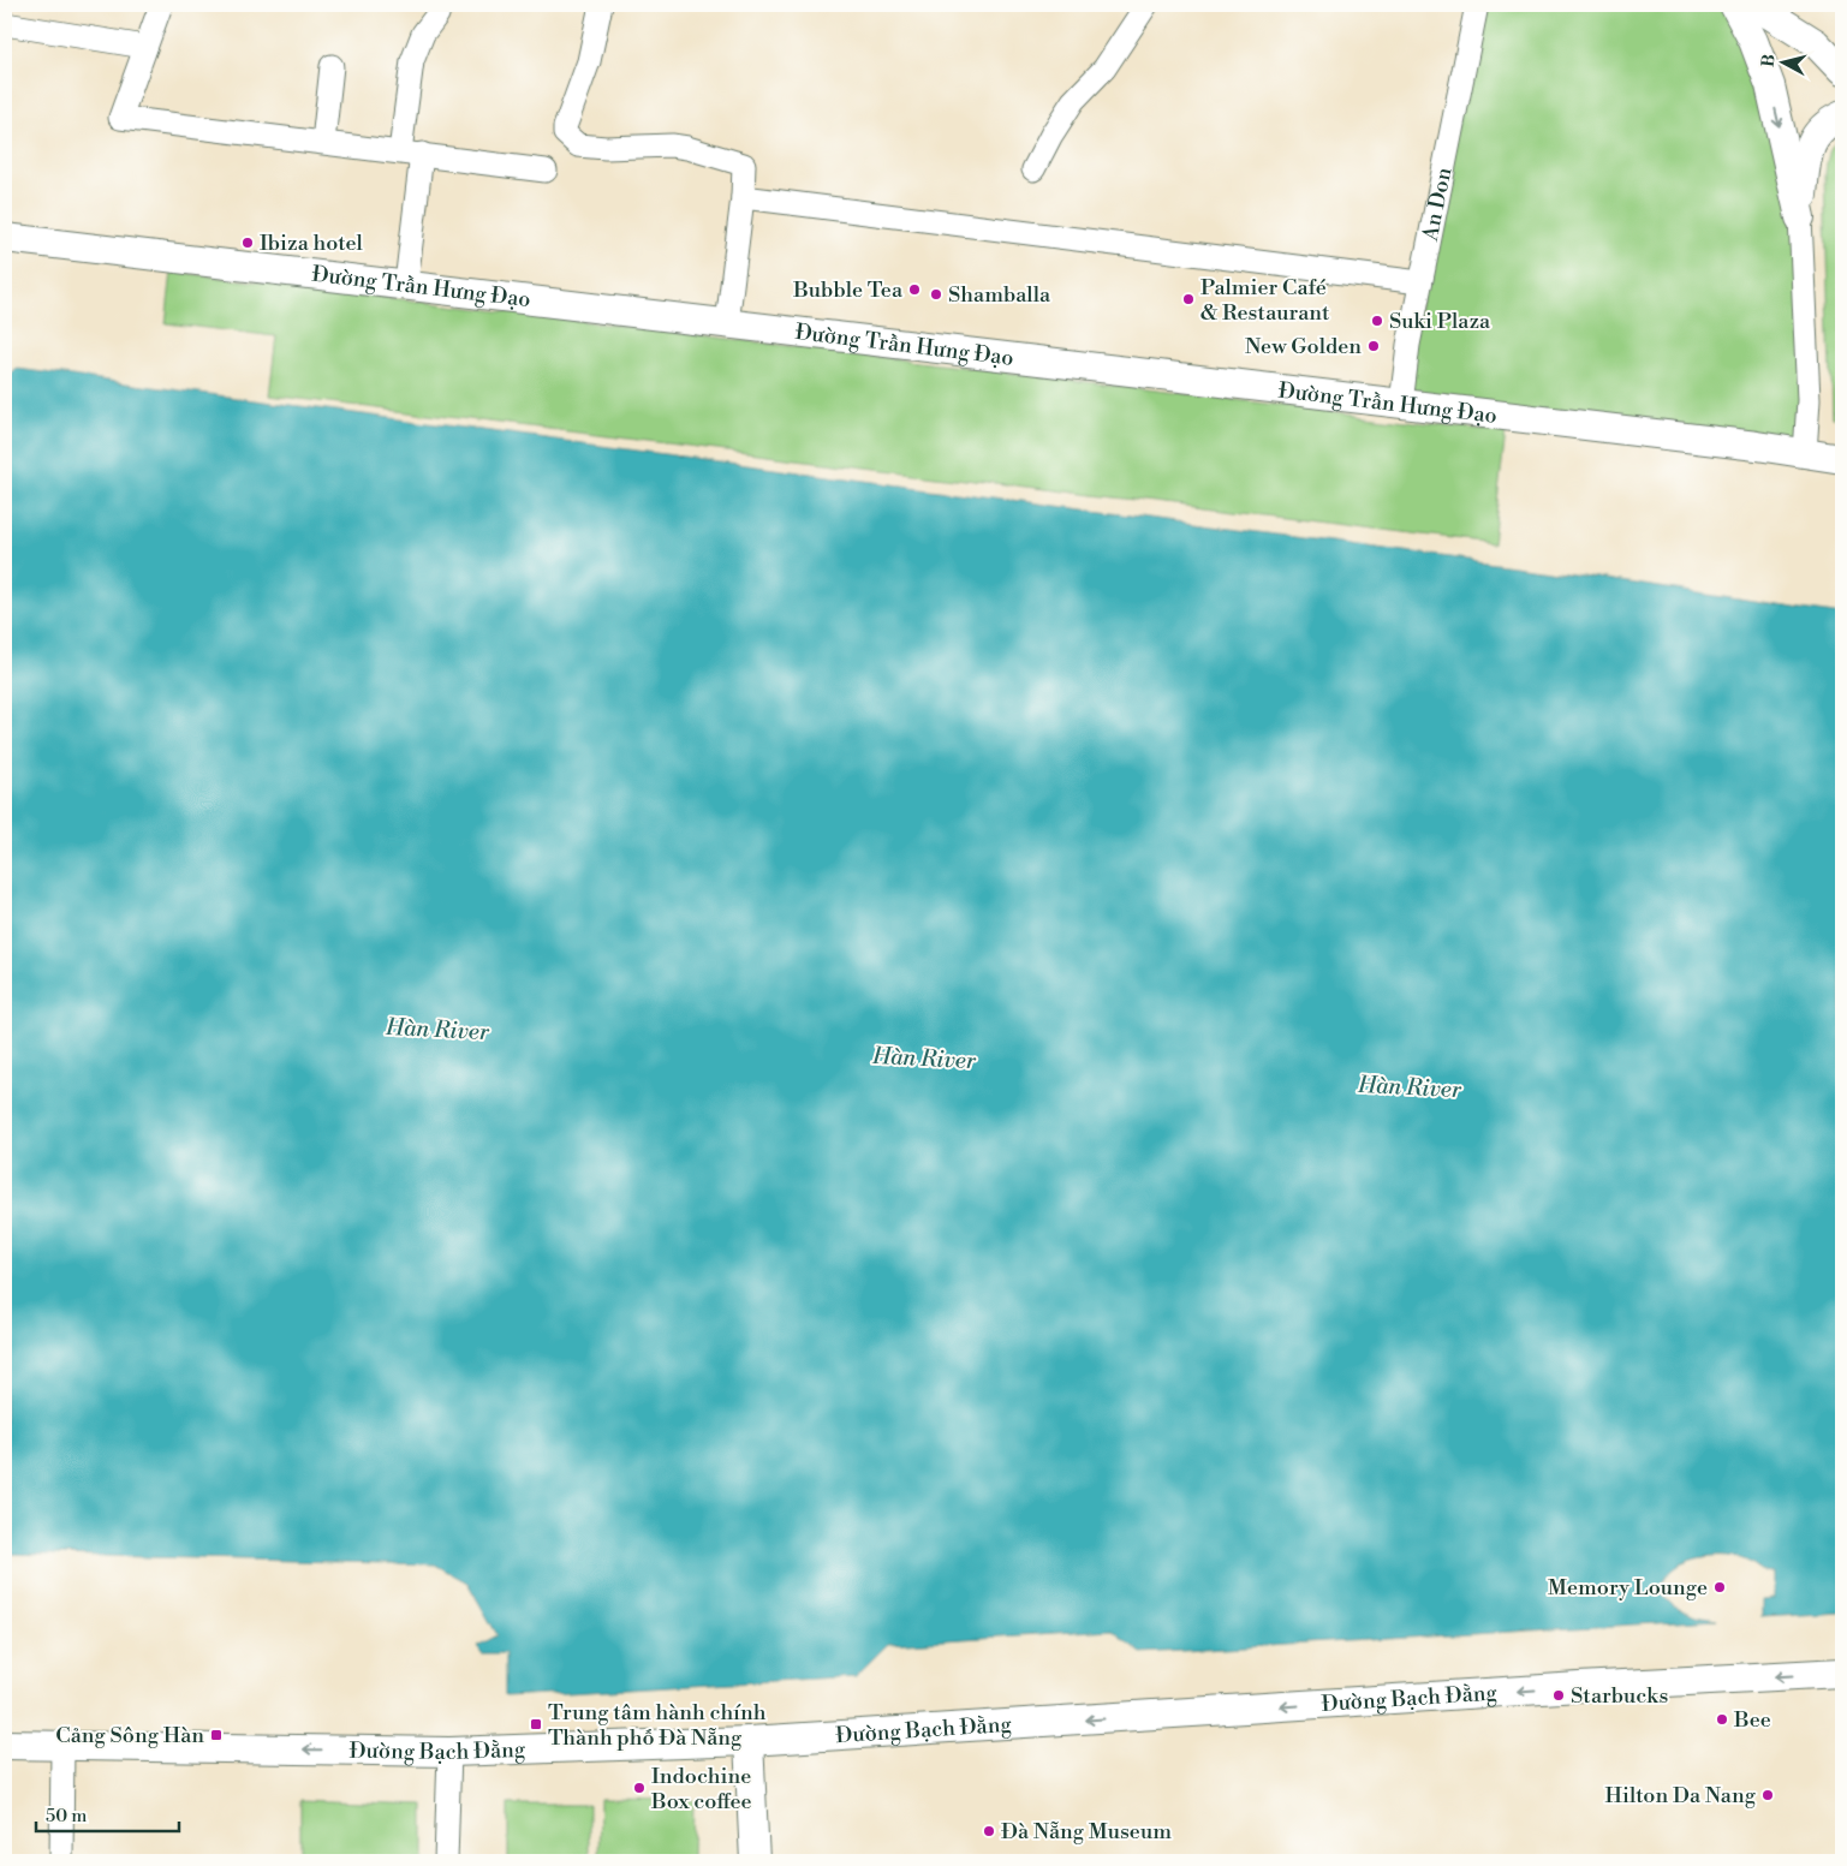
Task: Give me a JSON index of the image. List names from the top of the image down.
{
  "streets": {
    "main road": ["Đường Trần Hưng Đạo", "Đường Bạch Đằng"],
    "street": ["An Don"]
  },
  "crossings": [
    ["An Don", "Đường Trần Hưng Đạo"]
  ],
  "one_way": ["Đường Bạch Đằng"],
  "water": ["Hàn River"],
  "places": {
    "other": [
      "Ibiza hotel",
      "Bubble Tea",
      "Shamballa",
      "Palmier Café & Restaurant",
      "Suki Plaza",
      "New Golden",
      "Memory Lounge",
      "Starbucks",
      "Bee",
      "Indochine Box coffee",
      "Hilton Da Nang",
      "Đà Nẵng Museum"
    ],
    "transit": ["Trung tâm hành chính Thành phố Đà Nẵng", "Cảng Sông Hàn"]
  },
  "scale_bar": "50 m",
  "north": "left"
}
